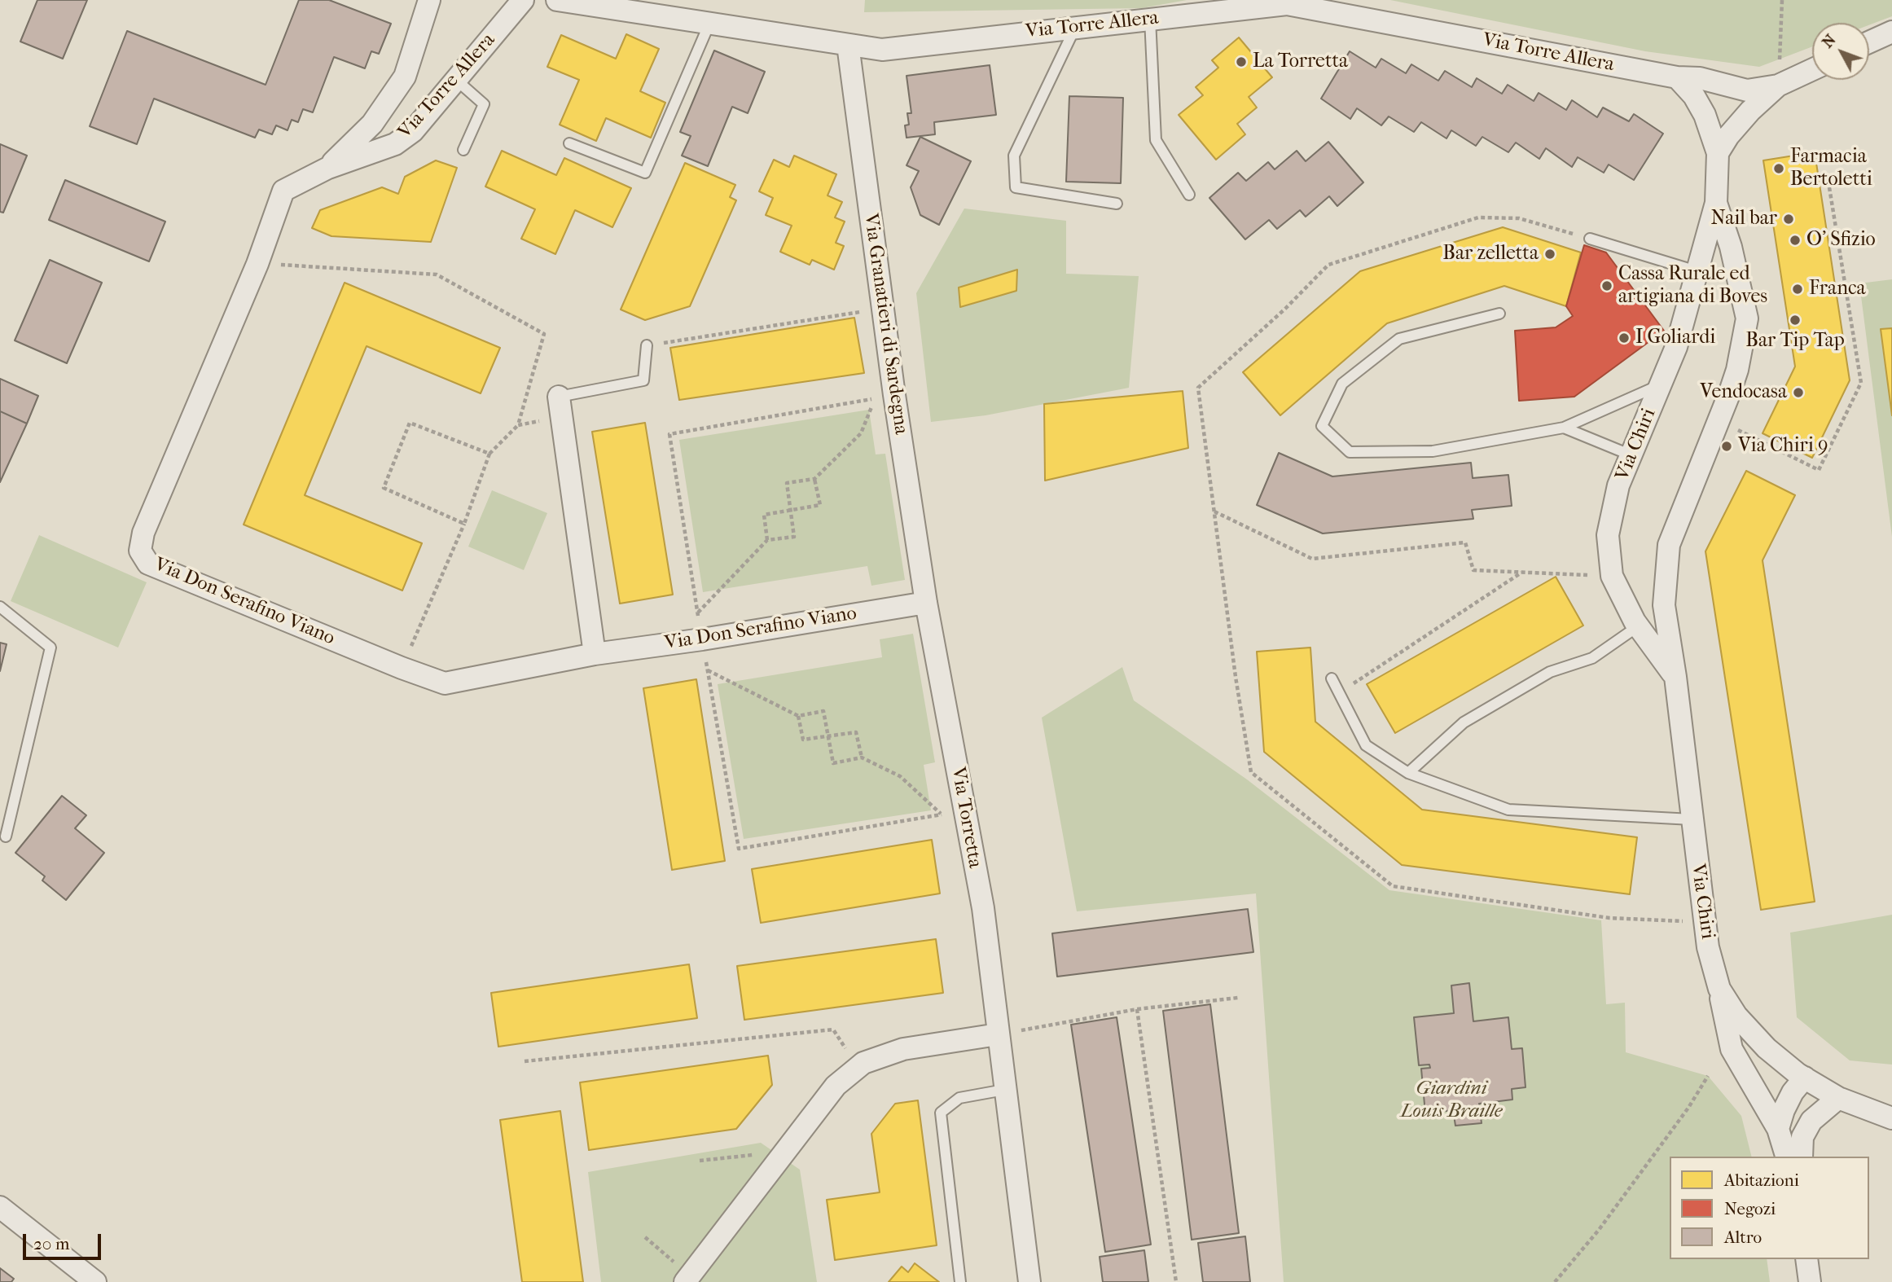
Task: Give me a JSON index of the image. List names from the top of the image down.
{
  "streets": {
    "street": [
      "Via Torre Allera",
      "Via Granatieri di Sardegna",
      "Via Chiri",
      "Via Don Serafino Viano",
      "Via Torretta"
    ]
  },
  "crossings": [
    ["Via Torre Allera", "Via Granatieri di Sardegna"],
    ["Via Torre Allera", "Via Chiri"],
    ["Via Torre Allera", "Via Don Serafino Viano"],
    ["Via Granatieri di Sardegna", "Via Don Serafino Viano"],
    ["Via Granatieri di Sardegna", "Via Torretta"],
    ["Via Don Serafino Viano", "Via Torretta"]
  ],
  "parks": ["Giardini Louis Braille"],
  "places": [
    "La Torretta",
    "Farmacia Bertoletti",
    "Nail bar",
    "O' Sfizio",
    "Bar zelletta",
    "Cassa Rurale ed artigiana di Boves",
    "Franca",
    "Bar Tip Tap",
    "I Goliardi",
    "Vendocasa",
    "Via Chiri 9"
  ],
  "legend": ["Abitazioni", "Negozi", "Altro"],
  "scale_bar": "20 m",
  "north": "top left"
}
